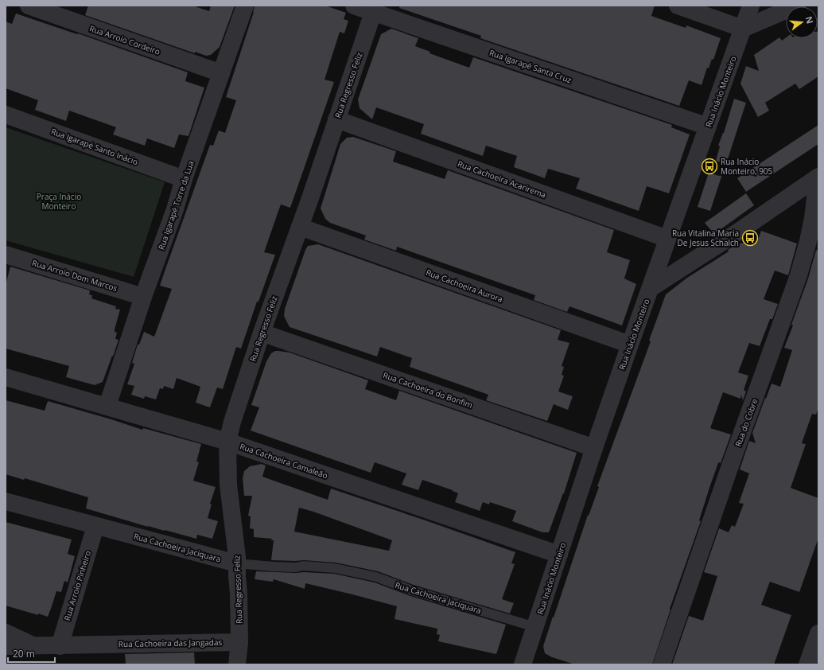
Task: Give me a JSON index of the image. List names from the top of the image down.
{
  "streets": {
    "street": [
      "Rua Arroio Cordeiro",
      "Rua Igarapé Santa Cruz",
      "Rua Regresso Feliz",
      "Rua Inácio Monteiro",
      "Rua Igarapé Santo Inácio",
      "Rua Cachoeira Acarirema",
      "Rua Igarapé Torre da Lua",
      "Rua Arroio Dom Marcos",
      "Rua Cachoeira Aurora",
      "Rua Cachoeira do Bonfim",
      "Rua do Cobre",
      "Rua Cachoeira Camaleão",
      "Rua Cachoeira Jaciquara",
      "Rua Arroio Pinheiro",
      "Rua Cachoeira das Jangadas"
    ]
  },
  "crossings": [
    ["Rua Arroio Cordeiro", "Rua Igarapé Torre da Lua"],
    ["Rua Igarapé Santa Cruz", "Rua Regresso Feliz"],
    ["Rua Igarapé Santa Cruz", "Rua Inácio Monteiro"],
    ["Rua Regresso Feliz", "Rua Cachoeira Acarirema"],
    ["Rua Regresso Feliz", "Rua Cachoeira Aurora"],
    ["Rua Regresso Feliz", "Rua Cachoeira do Bonfim"],
    ["Rua Regresso Feliz", "Rua Cachoeira Camaleão"],
    ["Rua Regresso Feliz", "Rua Cachoeira Jaciquara"],
    ["Rua Regresso Feliz", "Rua Cachoeira das Jangadas"],
    ["Rua Inácio Monteiro", "Rua Cachoeira Acarirema"],
    ["Rua Inácio Monteiro", "Rua Cachoeira Aurora"],
    ["Rua Inácio Monteiro", "Rua Cachoeira do Bonfim"],
    ["Rua Inácio Monteiro", "Rua Cachoeira Camaleão"],
    ["Rua Inácio Monteiro", "Rua Cachoeira Jaciquara"],
    ["Rua Igarapé Santo Inácio", "Rua Igarapé Torre da Lua"],
    ["Rua Igarapé Torre da Lua", "Rua Arroio Dom Marcos"],
    ["Rua Igarapé Torre da Lua", "Rua Cachoeira Camaleão"],
    ["Rua Cachoeira Jaciquara", "Rua Arroio Pinheiro"],
    ["Rua Arroio Pinheiro", "Rua Cachoeira das Jangadas"]
  ],
  "parks": ["Praça Inácio Monteiro"],
  "places": {
    "bus stop": ["Rua Inácio Monteiro, 905", "Rua Vitalina Maria De Jesus Schalch"]
  },
  "scale_bar": "20 m",
  "north": "right"
}
